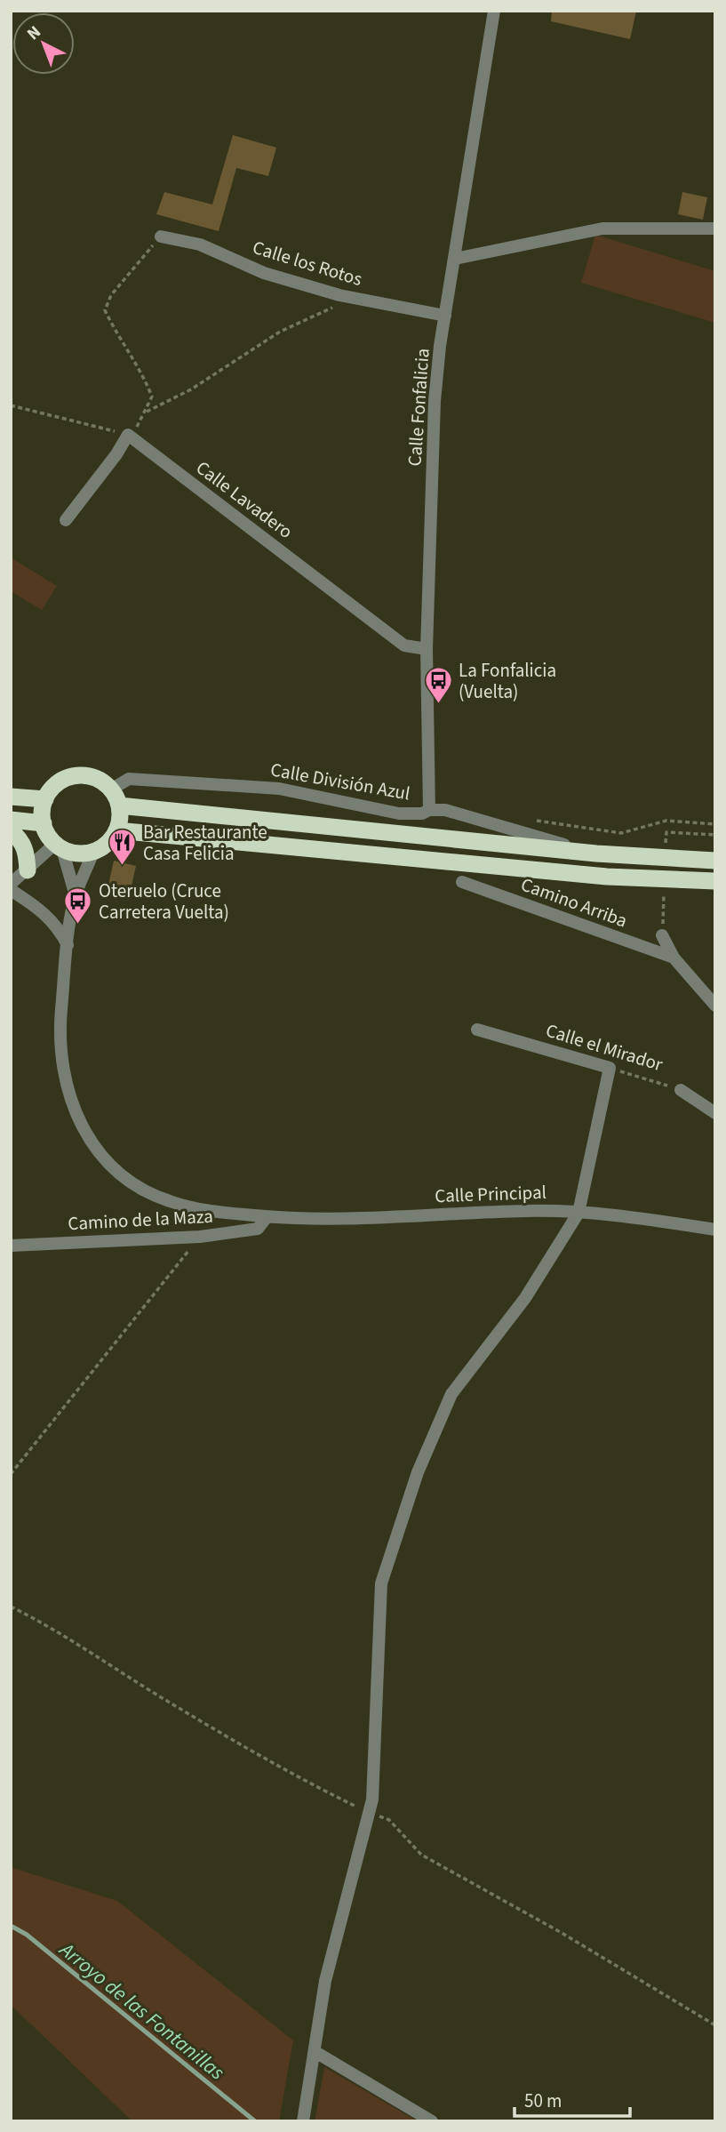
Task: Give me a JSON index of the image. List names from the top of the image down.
{
  "streets": {
    "street": [
      "Calle los Rotos",
      "Calle Fonfalicia",
      "Calle Lavadero",
      "Calle División Azul",
      "Camino Arriba",
      "Calle el Mirador",
      "Calle Principal",
      "Camino de la Maza"
    ]
  },
  "crossings": [
    ["Calle los Rotos", "Calle Fonfalicia"],
    ["Calle Fonfalicia", "Calle Lavadero"],
    ["Calle Fonfalicia", "Calle División Azul"],
    ["Calle Principal", "Camino de la Maza"]
  ],
  "water": ["Arroyo de las Fontanillas"],
  "places": {
    "bus stop": ["La Fonfalicia (Vuelta)", "Oteruelo (Cruce Carretera Vuelta)"],
    "restaurant": ["Bar Restaurante Casa Felicia"]
  },
  "scale_bar": "50 m",
  "north": "top left"
}
